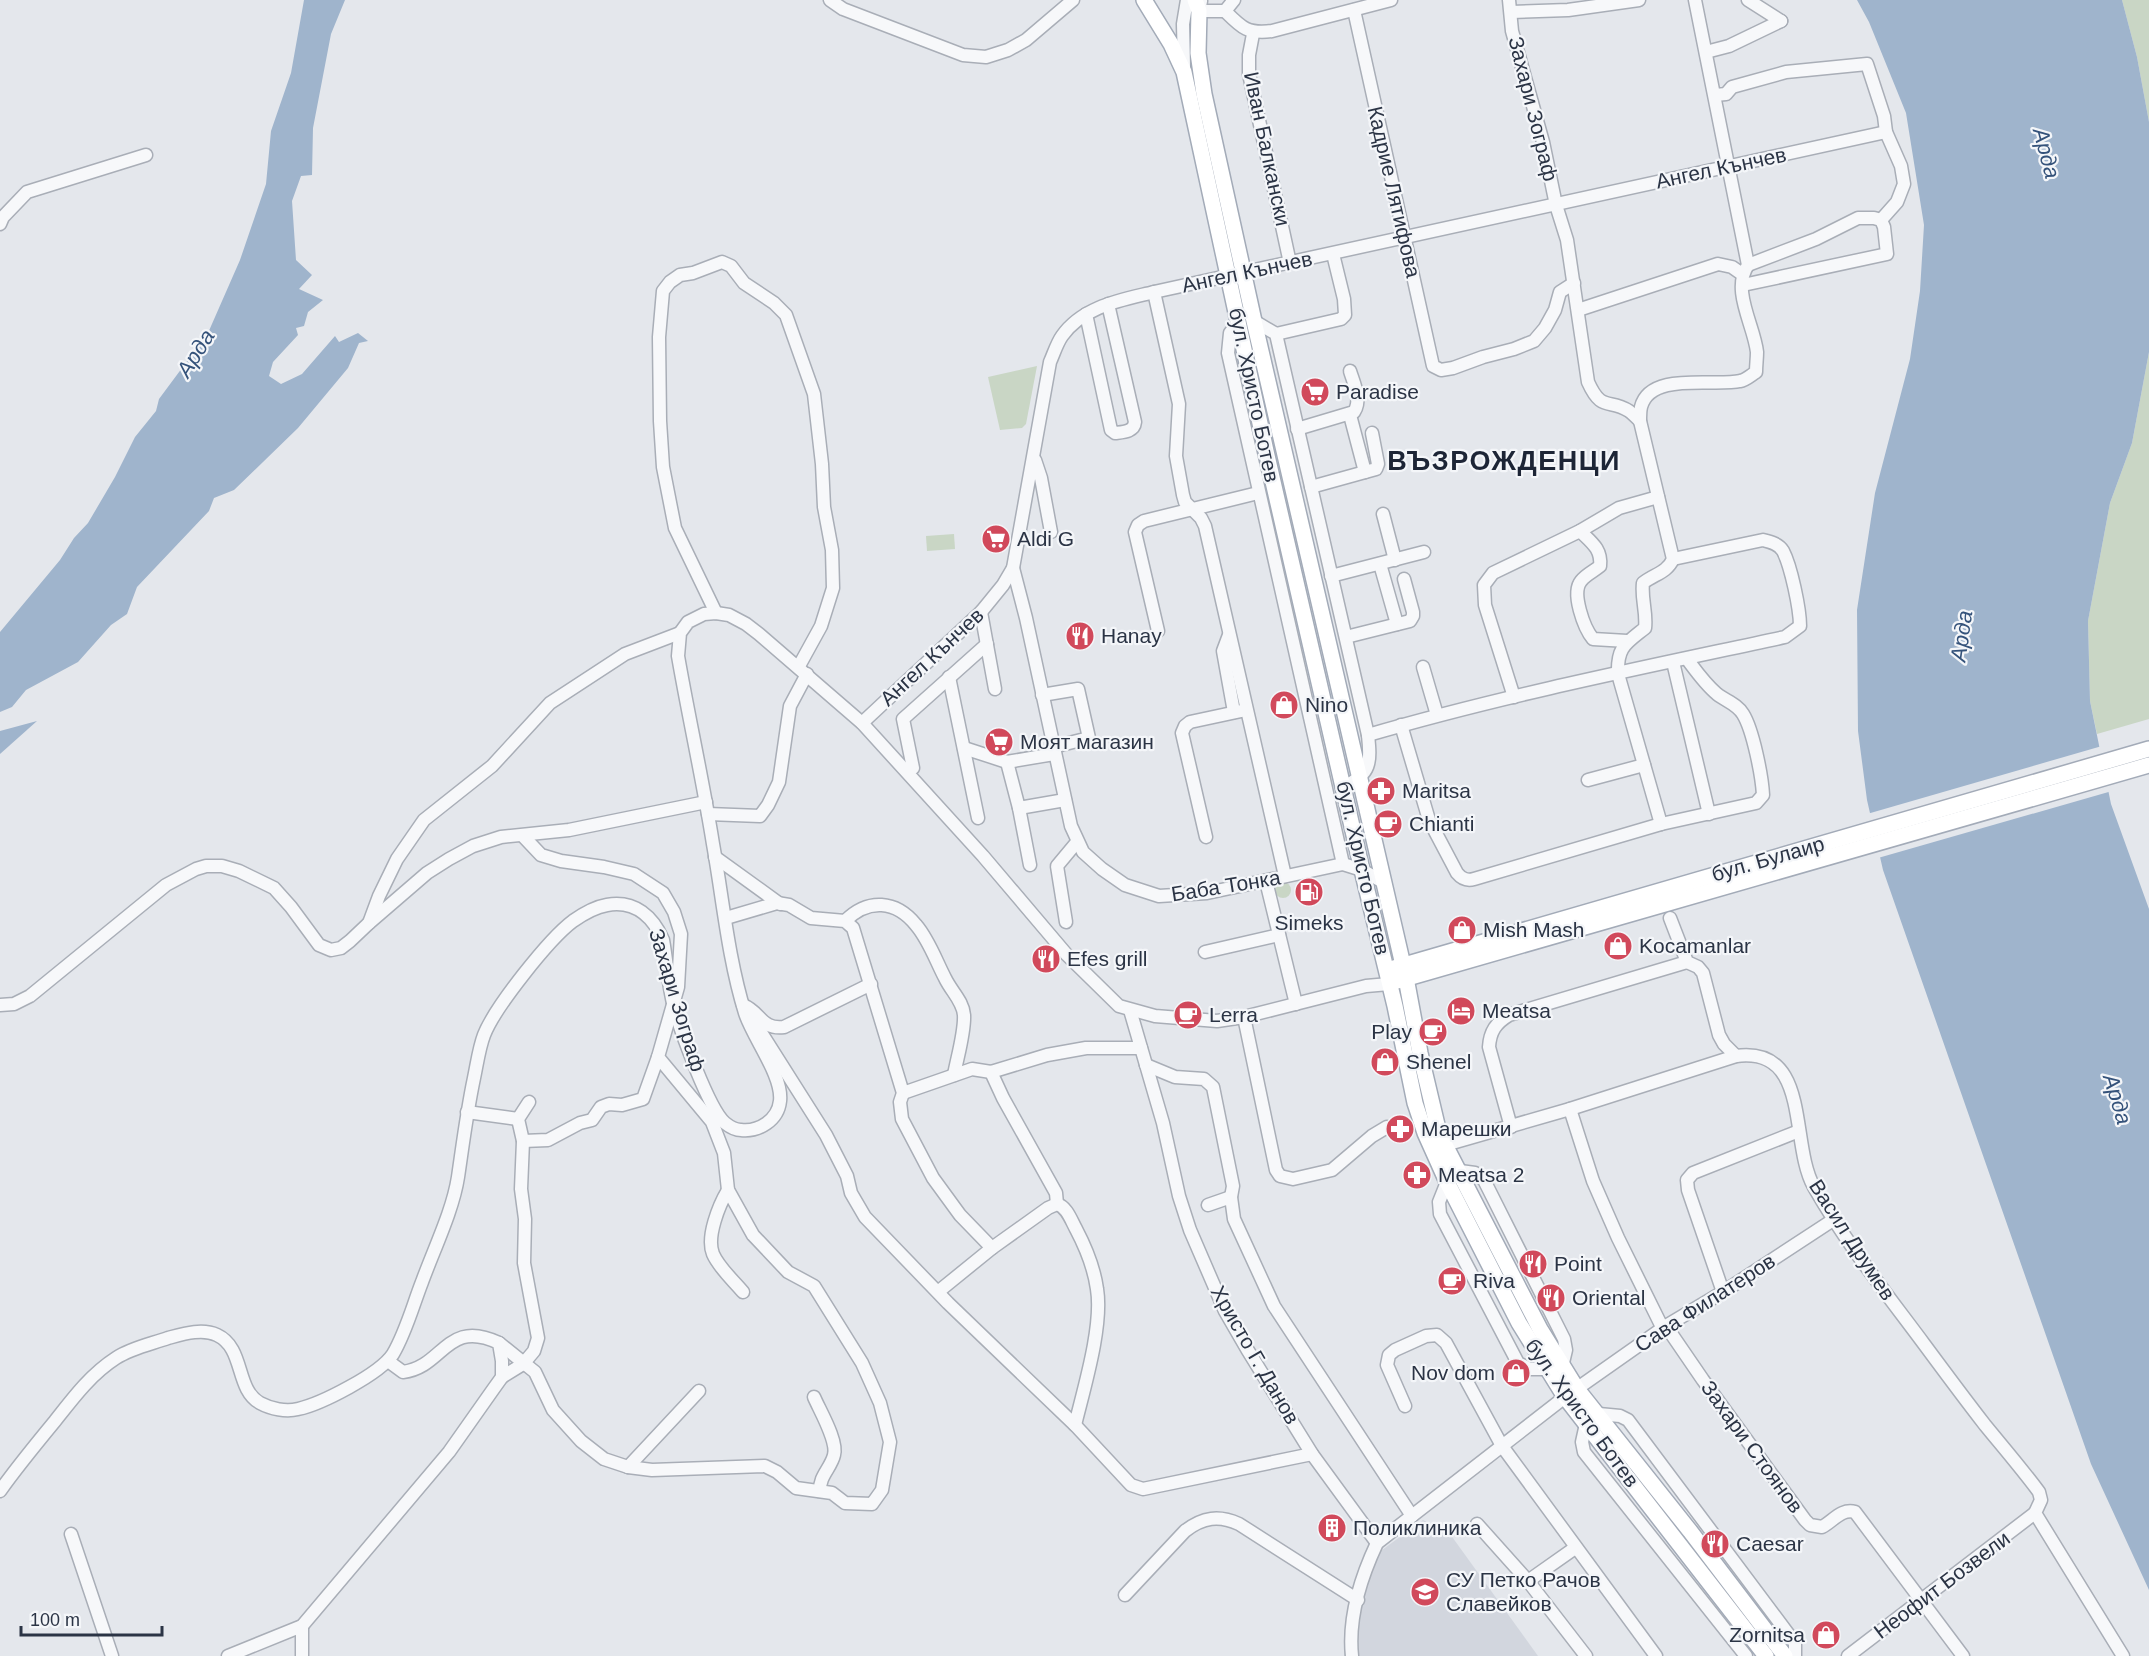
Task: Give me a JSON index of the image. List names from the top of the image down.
{
  "streets": {
    "main road": ["бул. Христо Ботев", "бул. Булаир"],
    "street": [
      "Захари Зограф",
      "Иван Балкански",
      "Ангел Кънчев",
      "Кадрие Лятифова",
      "Баба Тонка",
      "Васил Друмев",
      "Сава Филатеров",
      "Христо Г. Данов",
      "Захари Стоянов",
      "Неофит Бозвели"
    ]
  },
  "crossings": [
    ["Захари Зограф", "Ангел Кънчев"],
    ["Захари Зограф", "Кадрие Лятифова"],
    ["Иван Балкански", "Ангел Кънчев"],
    ["Ангел Кънчев", "Кадрие Лятифова"],
    ["Ангел Кънчев", "бул. Христо Ботев"],
    ["Ангел Кънчев", "Баба Тонка"],
    ["бул. Христо Ботев", "бул. Булаир"],
    ["бул. Христо Ботев", "Баба Тонка"],
    ["бул. Христо Ботев", "Васил Друмев"],
    ["бул. Христо Ботев", "Сава Филатеров"],
    ["Васил Друмев", "Сава Филатеров"],
    ["Васил Друмев", "Неофит Бозвели"],
    ["Сава Филатеров", "Христо Г. Данов"],
    ["Сава Филатеров", "Захари Стоянов"],
    ["Захари Стоянов", "Неофит Бозвели"]
  ],
  "districts": ["ВЪЗРОЖДЕНЦИ"],
  "water": ["Арда"],
  "places": {
    "supermarket": ["Paradise", "Aldi G", "Моят магазин"],
    "restaurant": [
      "Hanay",
      "Efes grill",
      "Point",
      "Oriental",
      "Caesar"
    ],
    "shop": [
      "Nino",
      "Mish Mash",
      "Kocamanlar",
      "Shenel",
      "Nov dom",
      "Zornitsa"
    ],
    "pharmacy": ["Maritsa", "Марешки", "Meatsa 2"],
    "cafe": [
      "Chianti",
      "Lerra",
      "Play",
      "Riva"
    ],
    "fuel station": ["Simeks"],
    "hotel": ["Meatsa"],
    "building": ["Поликлиника"],
    "school or university": ["СУ Петко Рачов Славейков"]
  },
  "scale_bar": "100 m"
}
